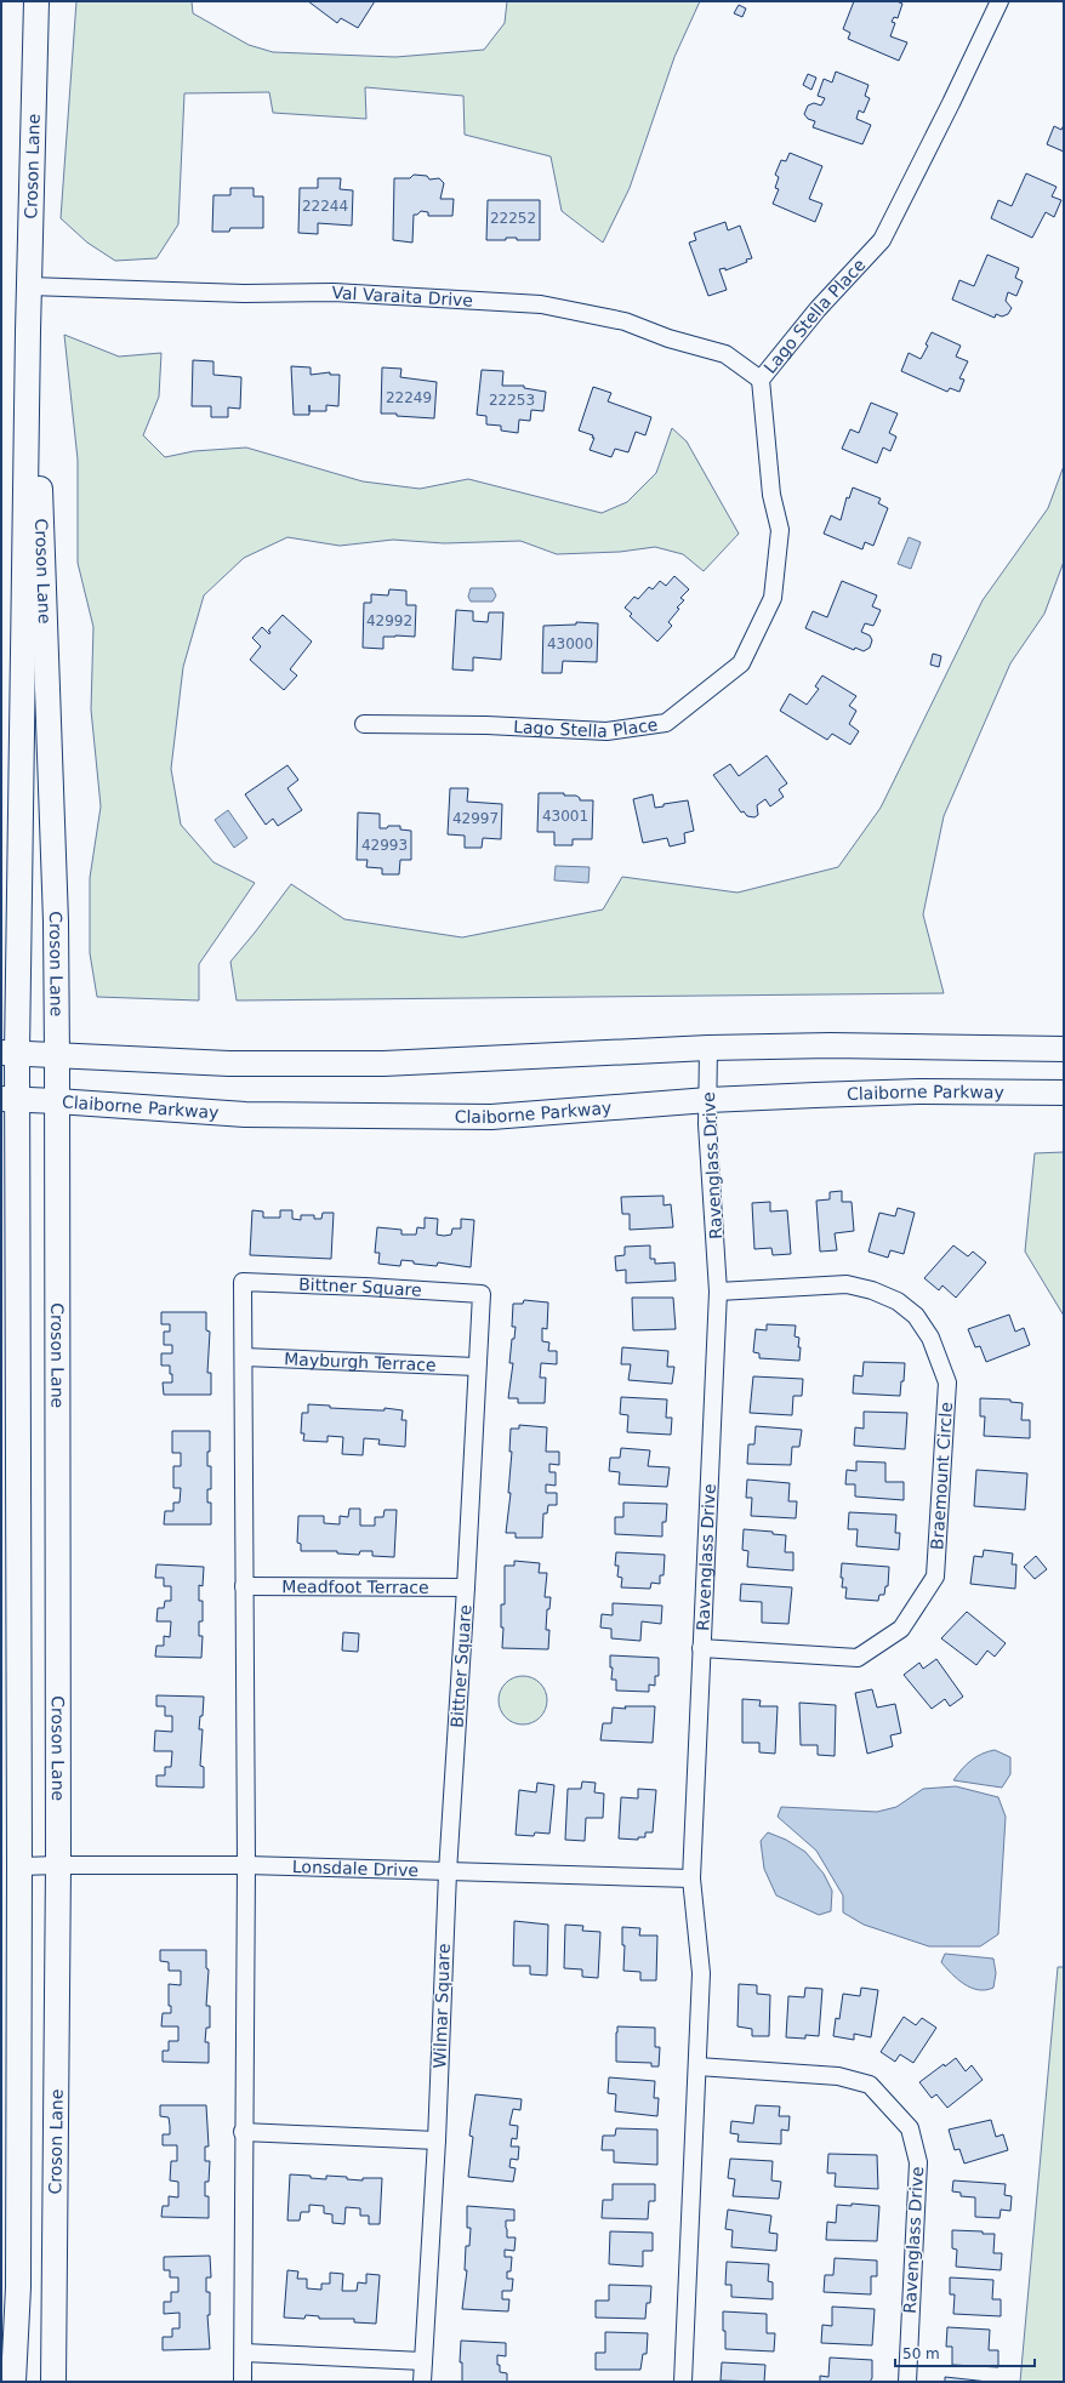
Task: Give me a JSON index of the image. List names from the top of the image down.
{
  "streets": {
    "main road": ["Croson Lane", "Claiborne Parkway"],
    "street": [
      "Val Varaita Drive",
      "Lago Stella Place",
      "Ravenglass Drive",
      "Bittner Square",
      "Mayburgh Terrace",
      "Braemount Circle",
      "Meadfoot Terrace",
      "Lonsdale Drive",
      "Wilmar Square"
    ]
  },
  "crossings": [
    ["Croson Lane", "Val Varaita Drive"],
    ["Croson Lane", "Claiborne Parkway"],
    ["Croson Lane", "Lonsdale Drive"],
    ["Val Varaita Drive", "Lago Stella Place"],
    ["Claiborne Parkway", "Ravenglass Drive"],
    ["Ravenglass Drive", "Braemount Circle"],
    ["Ravenglass Drive", "Lonsdale Drive"],
    ["Bittner Square", "Mayburgh Terrace"],
    ["Bittner Square", "Meadfoot Terrace"],
    ["Bittner Square", "Lonsdale Drive"],
    ["Bittner Square", "Wilmar Square"],
    ["Lonsdale Drive", "Wilmar Square"]
  ],
  "house_numbers": [
    "22244",
    "22252",
    "22249",
    "22253",
    "42992",
    "43000",
    "43001",
    "42997",
    "42993"
  ],
  "scale_bar": "50 m"
}
